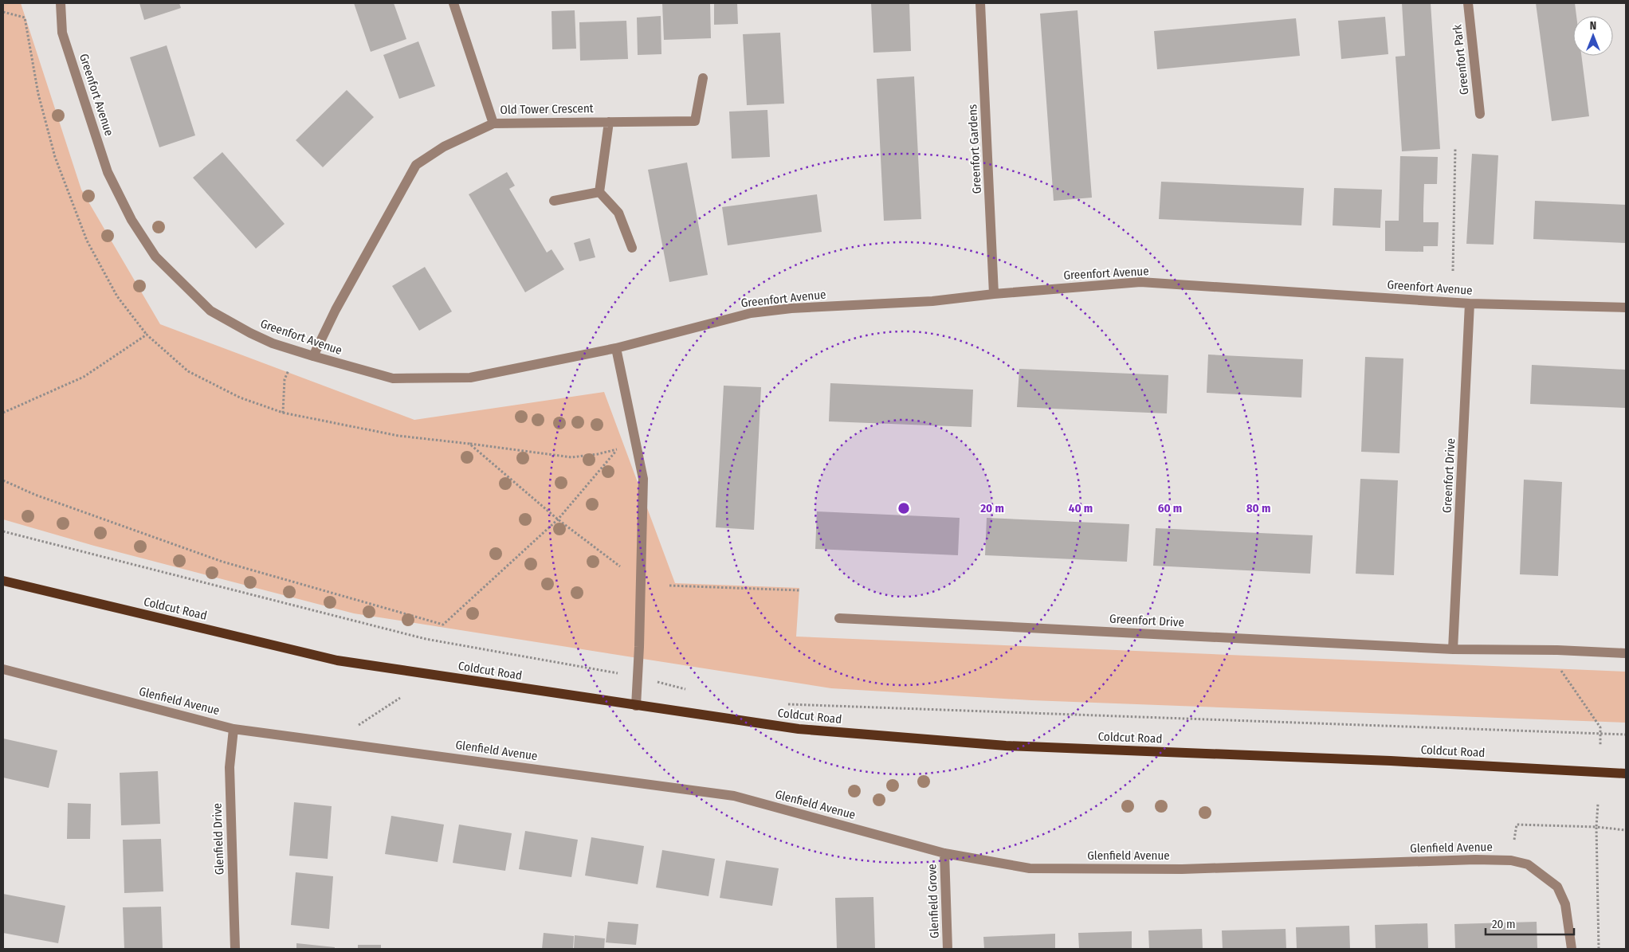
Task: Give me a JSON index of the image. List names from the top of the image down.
{
  "streets": {
    "main road": ["Coldcut Road"],
    "street": [
      "Greenfort Park",
      "Greenfort Avenue",
      "Old Tower Crescent",
      "Greenfort Gardens",
      "Greenfort Drive",
      "Glenfield Avenue",
      "Glenfield Drive",
      "Glenfield Grove"
    ]
  },
  "crossings": [
    ["Greenfort Avenue", "Old Tower Crescent"],
    ["Greenfort Avenue", "Greenfort Gardens"],
    ["Greenfort Avenue", "Greenfort Drive"],
    ["Glenfield Avenue", "Glenfield Drive"],
    ["Glenfield Avenue", "Glenfield Grove"]
  ],
  "scale_bar": "20 m",
  "north": "top",
  "rings": [
    "20 m",
    "40 m",
    "60 m",
    "80 m"
  ]
}
